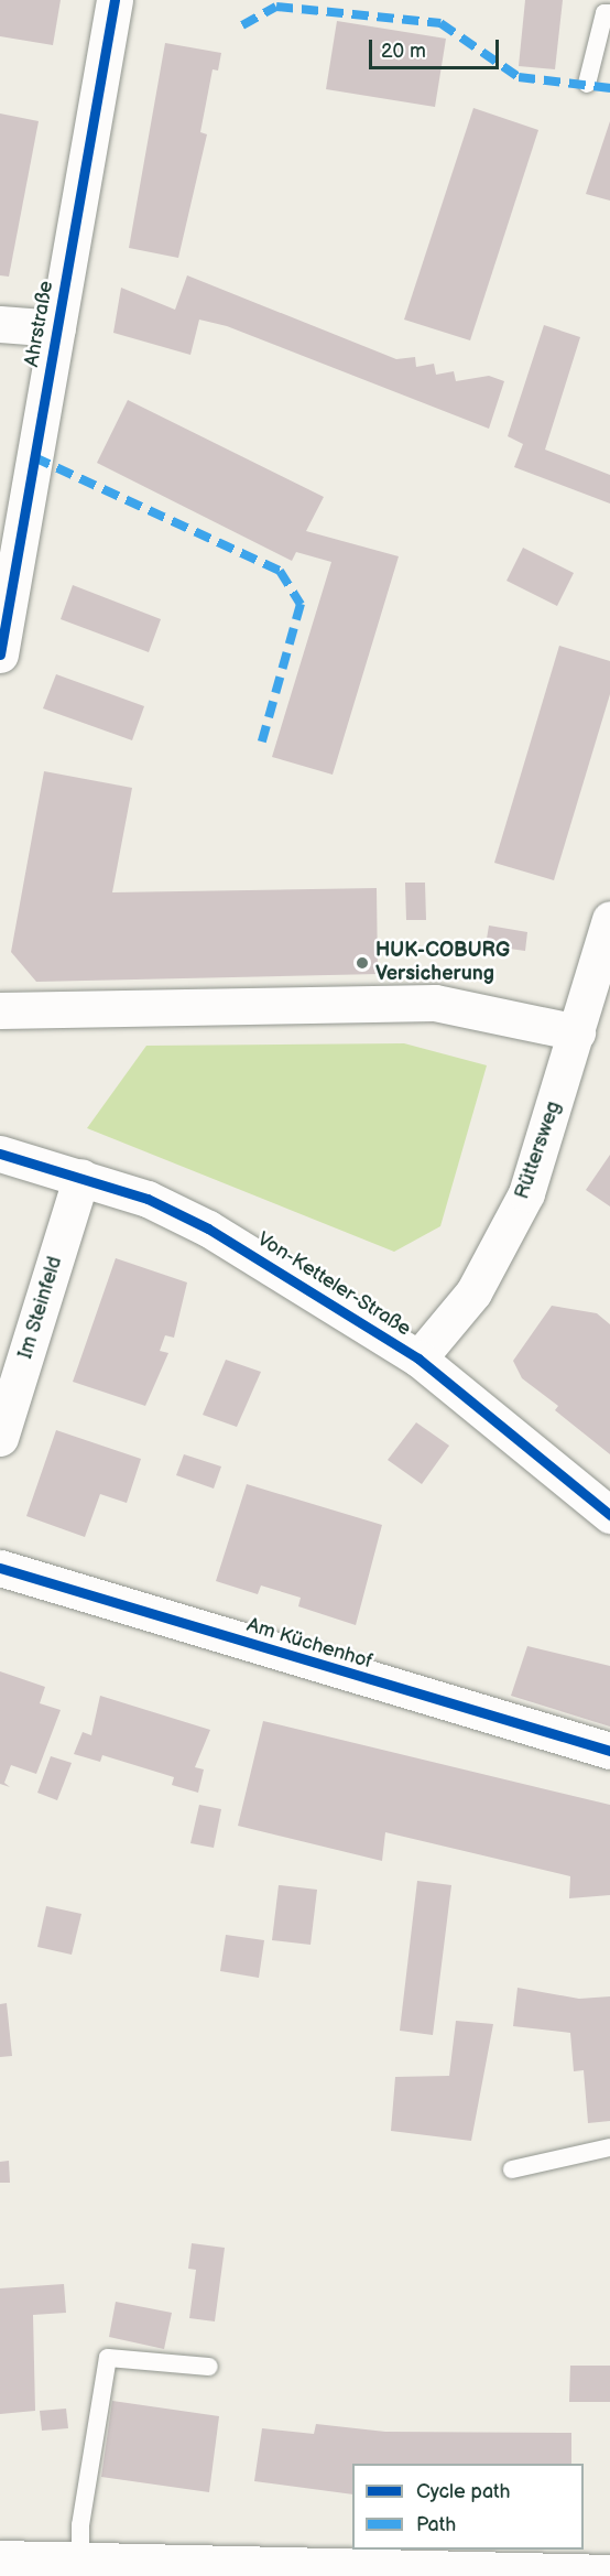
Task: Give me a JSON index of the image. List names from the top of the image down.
{
  "streets": {
    "street": [
      "Ahrstraße",
      "Rüttersweg",
      "Von-Ketteler-Straße",
      "Im Steinfeld",
      "Am Küchenhof"
    ]
  },
  "crossings": [
    ["Rüttersweg", "Von-Ketteler-Straße"],
    ["Von-Ketteler-Straße", "Im Steinfeld"]
  ],
  "places": ["HUK-COBURG Versicherung"],
  "legend": ["Cycle path", "Path"],
  "scale_bar": "20 m"
}
